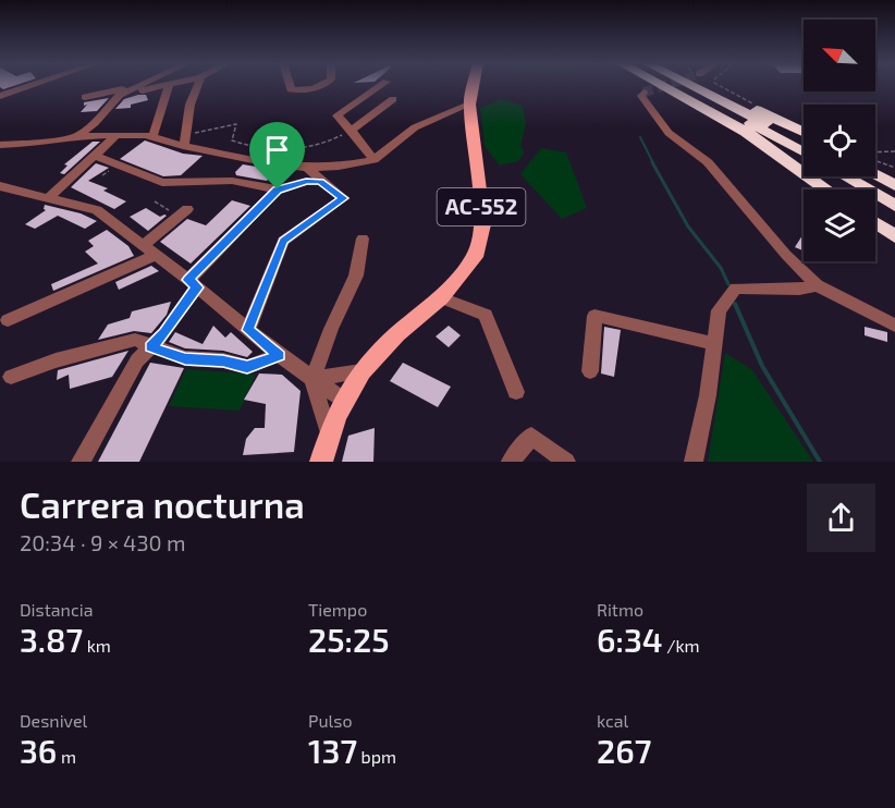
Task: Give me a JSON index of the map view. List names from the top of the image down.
{
  "streets": {
    "main road": ["AC-552"]
  },
  "north": "top left",
  "page": {
    "heading": ["Carrera nocturna", "20:34 · 9 × 430 m"],
    "stats": [
      ["Distancia", "3.87 km"],
      ["Tiempo", "25:25"],
      ["Ritmo", "6:34 /km"],
      ["Desnivel", "36 m"],
      ["Pulso", "137 bpm"],
      ["kcal", "267"]
    ]
  }
}
